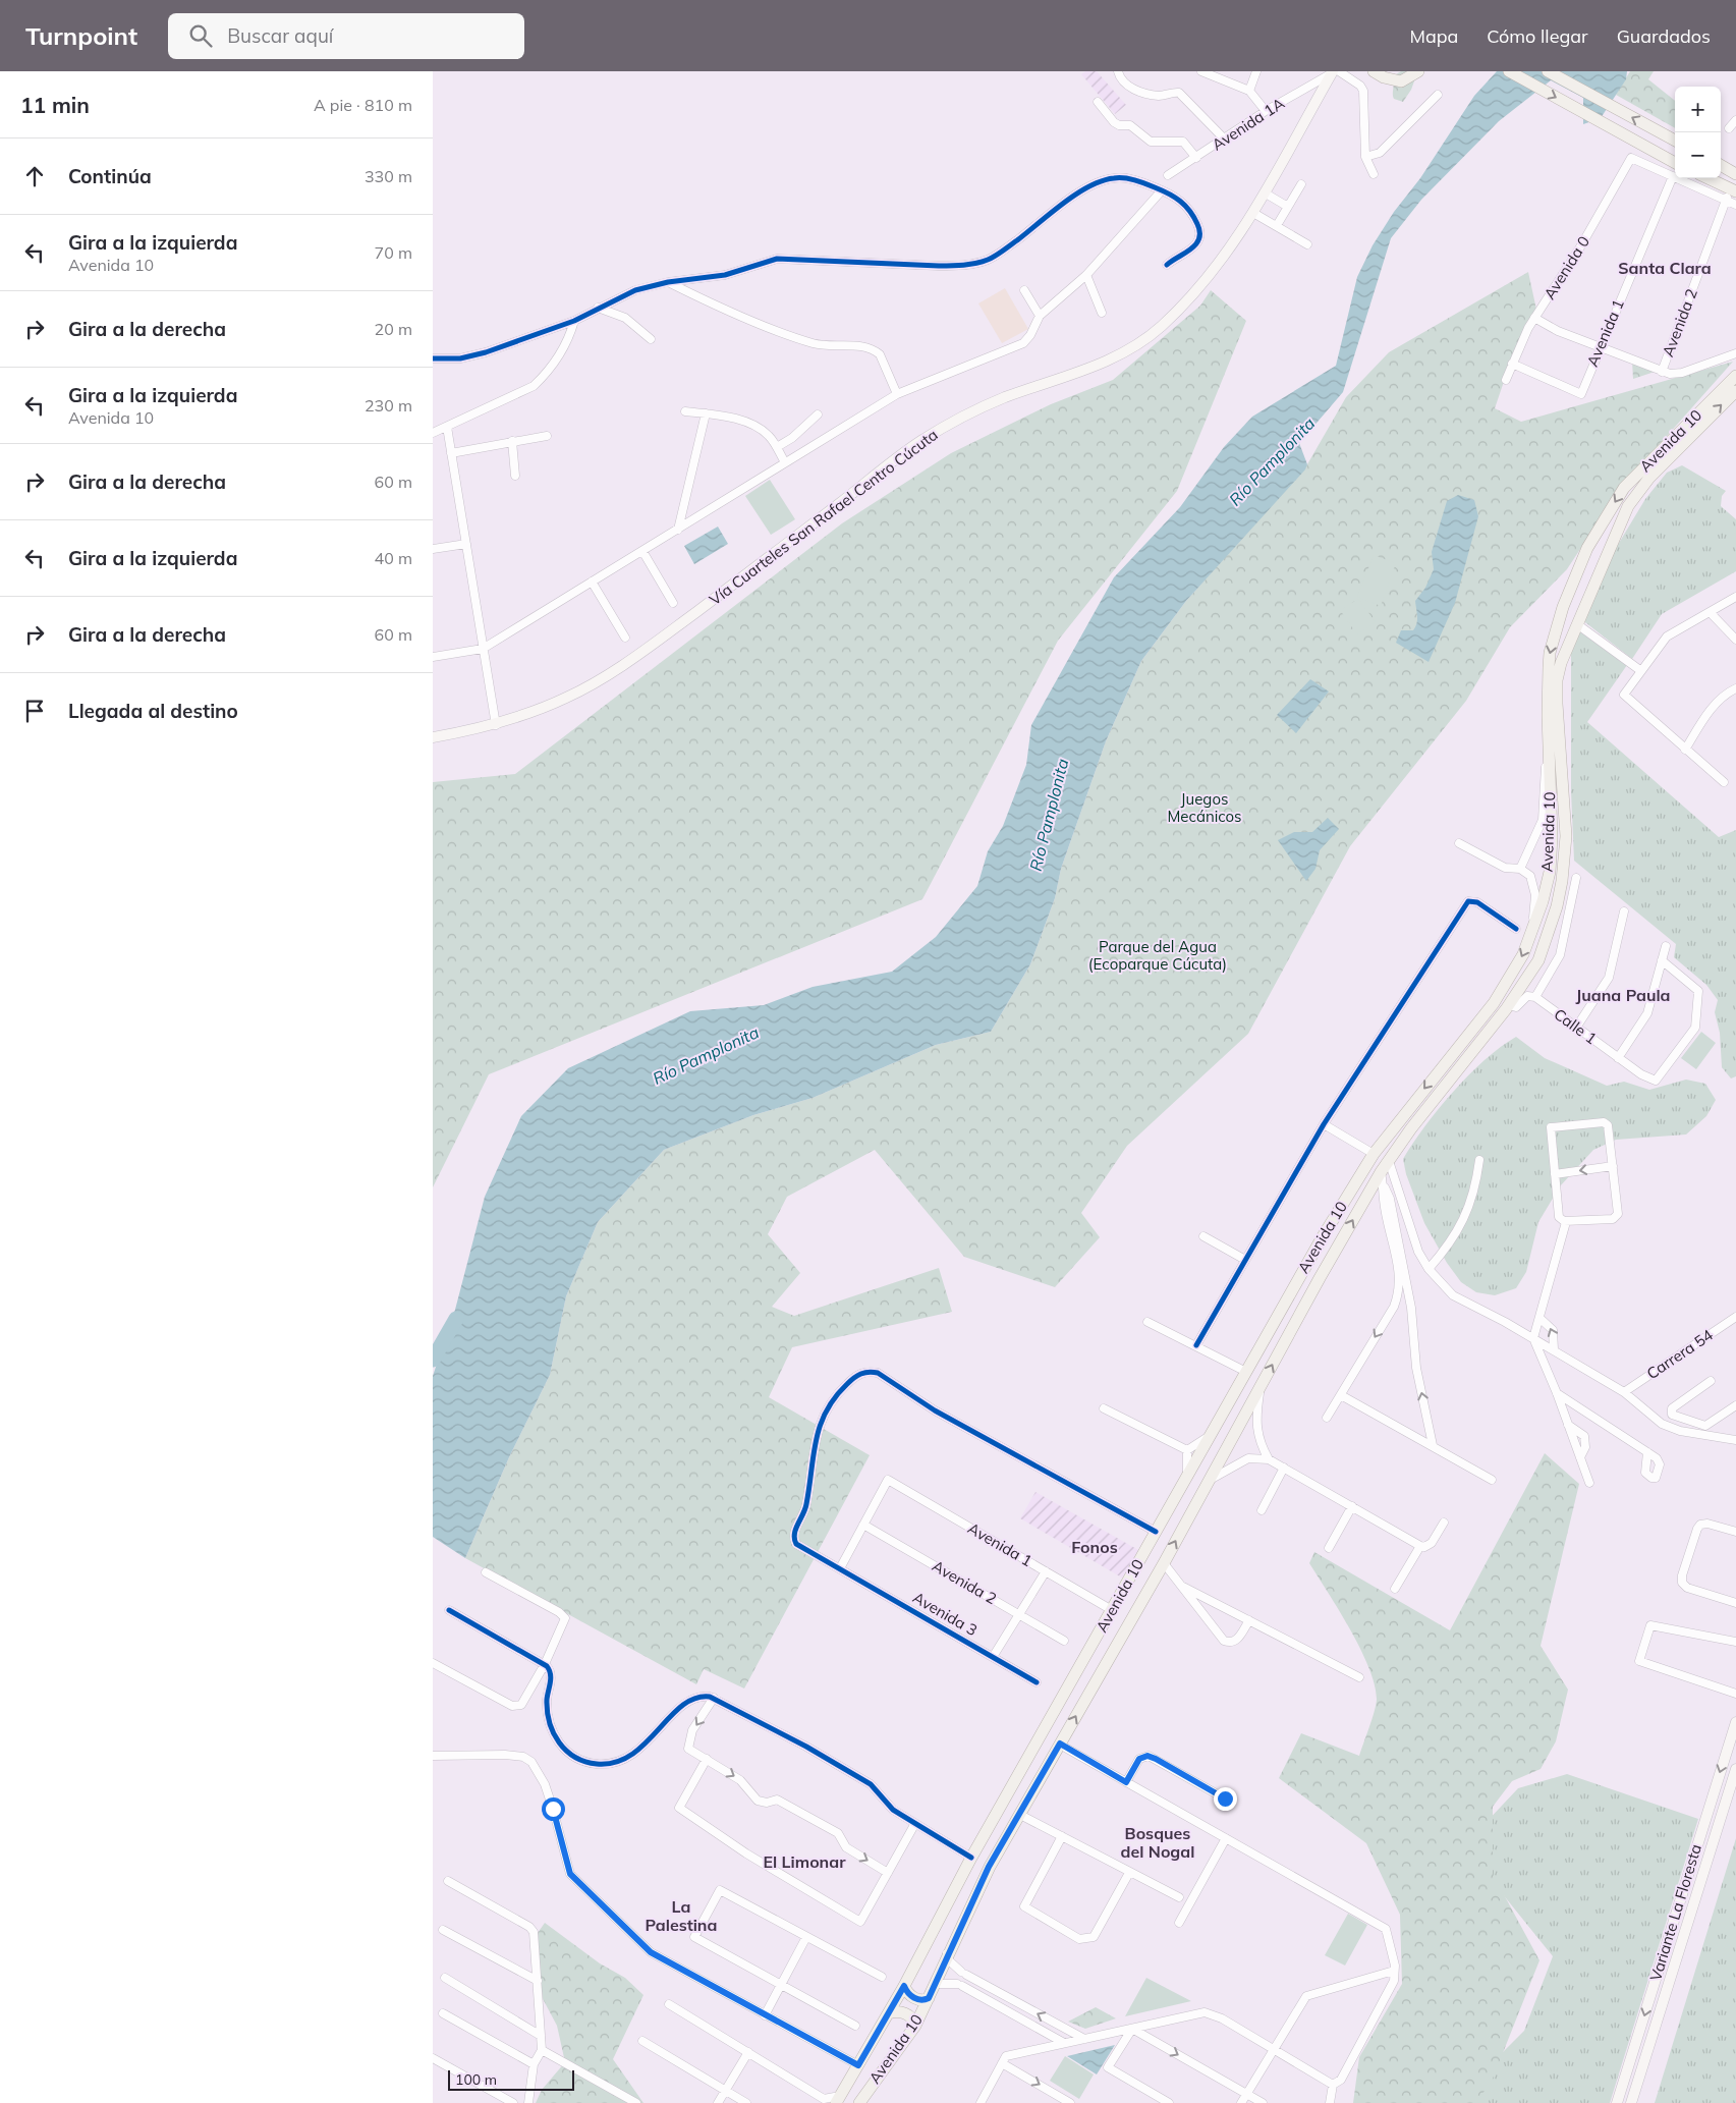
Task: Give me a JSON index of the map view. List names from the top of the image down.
{
  "streets": {
    "main road": ["Avenida 10", "Vía Cuarteles San Rafael Centro Cúcuta", "Variante La Floresta"],
    "street": [
      "Avenida 1A",
      "Avenida 0",
      "Avenida 2",
      "Avenida 1",
      "Calle 1",
      "Carrera 54",
      "Avenida 3"
    ]
  },
  "crossings": [
    ["Avenida 1A", "Vía Cuarteles San Rafael Centro Cúcuta"],
    ["Avenida 0", "Avenida 1"],
    ["Avenida 2", "Avenida 1"],
    ["Avenida 1", "Avenida 10"],
    ["Avenida 10", "Avenida 3"]
  ],
  "districts": [
    "Santa Clara",
    "Juana Paula",
    "Fonos",
    "Bosques del Nogal",
    "El Limonar",
    "La Palestina"
  ],
  "water": ["Río Pamplonita"],
  "parks": ["Juegos Mecánicos", "Parque del Agua (Ecoparque Cúcuta)"],
  "scale_bar": "100 m",
  "page": {
    "header": "Turnpoint",
    "search": "Buscar aquí",
    "nav": ["Mapa", "Cómo llegar", "Guardados"],
    "heading": ["11 min", "A pie · 810 m"],
    "map_buttons": ["+", "−"],
    "list": [
      ["Continúa", "330 m"],
      ["Gira a la izquierda", "Avenida 10", "70 m"],
      ["Gira a la derecha", "20 m"],
      ["Gira a la izquierda", "Avenida 10", "230 m"],
      ["Gira a la derecha", "60 m"],
      ["Gira a la izquierda", "40 m"],
      ["Gira a la derecha", "60 m"],
      "Llegada al destino"
    ],
    "scale": "100 m"
  }
}
